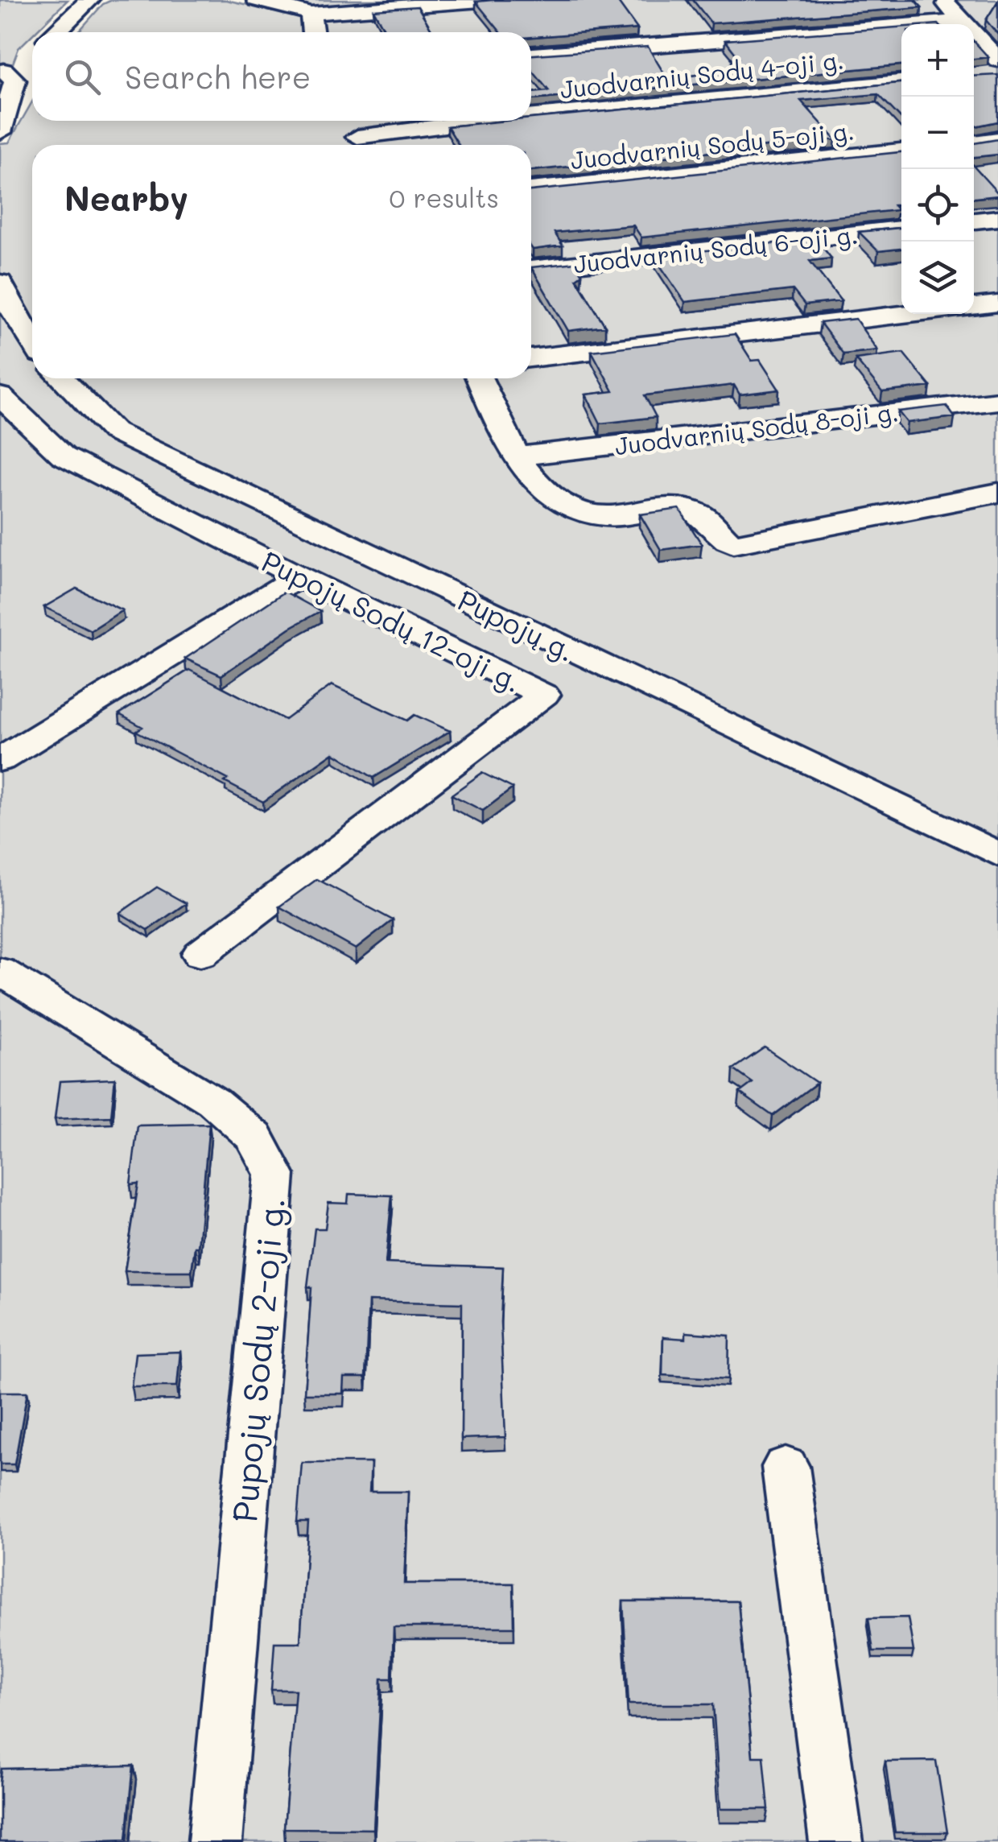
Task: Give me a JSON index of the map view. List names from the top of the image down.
{
  "streets": {
    "street": [
      "Juodvarnių Sodų 4-oji g.",
      "Juodvarnių Sodų 5-oji g.",
      "Juodvarnių Sodų 6-oji g.",
      "Juodvarnių Sodų 8-oji g.",
      "Pupojų Sodų 12-oji g.",
      "Pupojų g.",
      "Pupojų Sodų 2-oji g."
    ]
  },
  "page": {
    "map_buttons": ["+", "−"],
    "search": "Search here",
    "heading": ["Nearby", "0 results"]
  }
}
